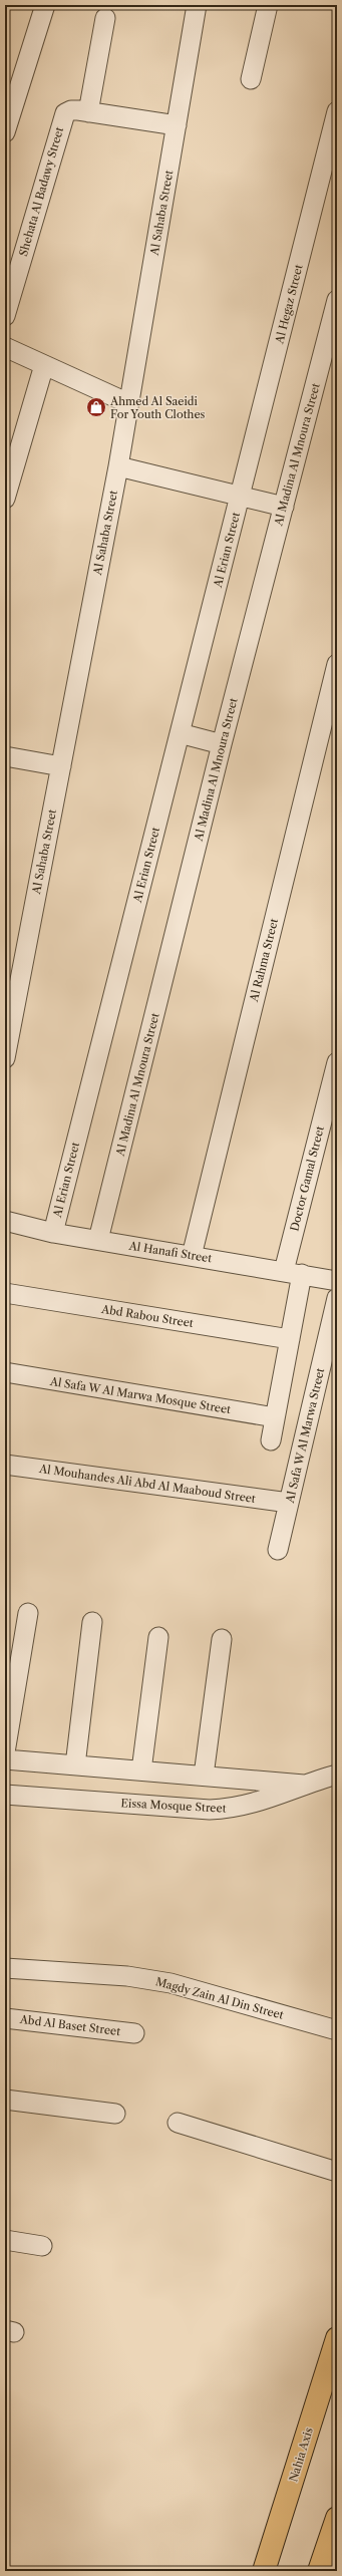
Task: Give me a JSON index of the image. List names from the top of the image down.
{
  "streets": {
    "main road": ["Nahia Axis"],
    "street": [
      "Shehata Al Badawy Street",
      "Al Sahaba Street",
      "Al Hegaz Street",
      "Al Madina Al Mnoura Street",
      "Al Erian Street",
      "Al Rahma Street",
      "Doctor Gamal Street",
      "Al Hanafi Street",
      "Abd Rabou Street",
      "Al Safa W Al Marwa Mosque Street",
      "Al Safa W Al Marwa Street",
      "Al Mouhandes Ali Abd Al Maaboud Street",
      "Eissa Mosque Street",
      "Magdy Zain Al Din Street",
      "Abd Al Baset Street"
    ]
  },
  "crossings": [
    ["Al Hegaz Street", "Al Erian Street"],
    ["Al Madina Al Mnoura Street", "Al Hanafi Street"],
    ["Al Erian Street", "Al Hanafi Street"],
    ["Al Rahma Street", "Al Hanafi Street"],
    ["Doctor Gamal Street", "Al Hanafi Street"],
    ["Al Safa W Al Marwa Street", "Al Mouhandes Ali Abd Al Maaboud Street"]
  ],
  "places": {
    "shop": ["Ahmed Al Saeidi For Youth Clothes"]
  }
}
